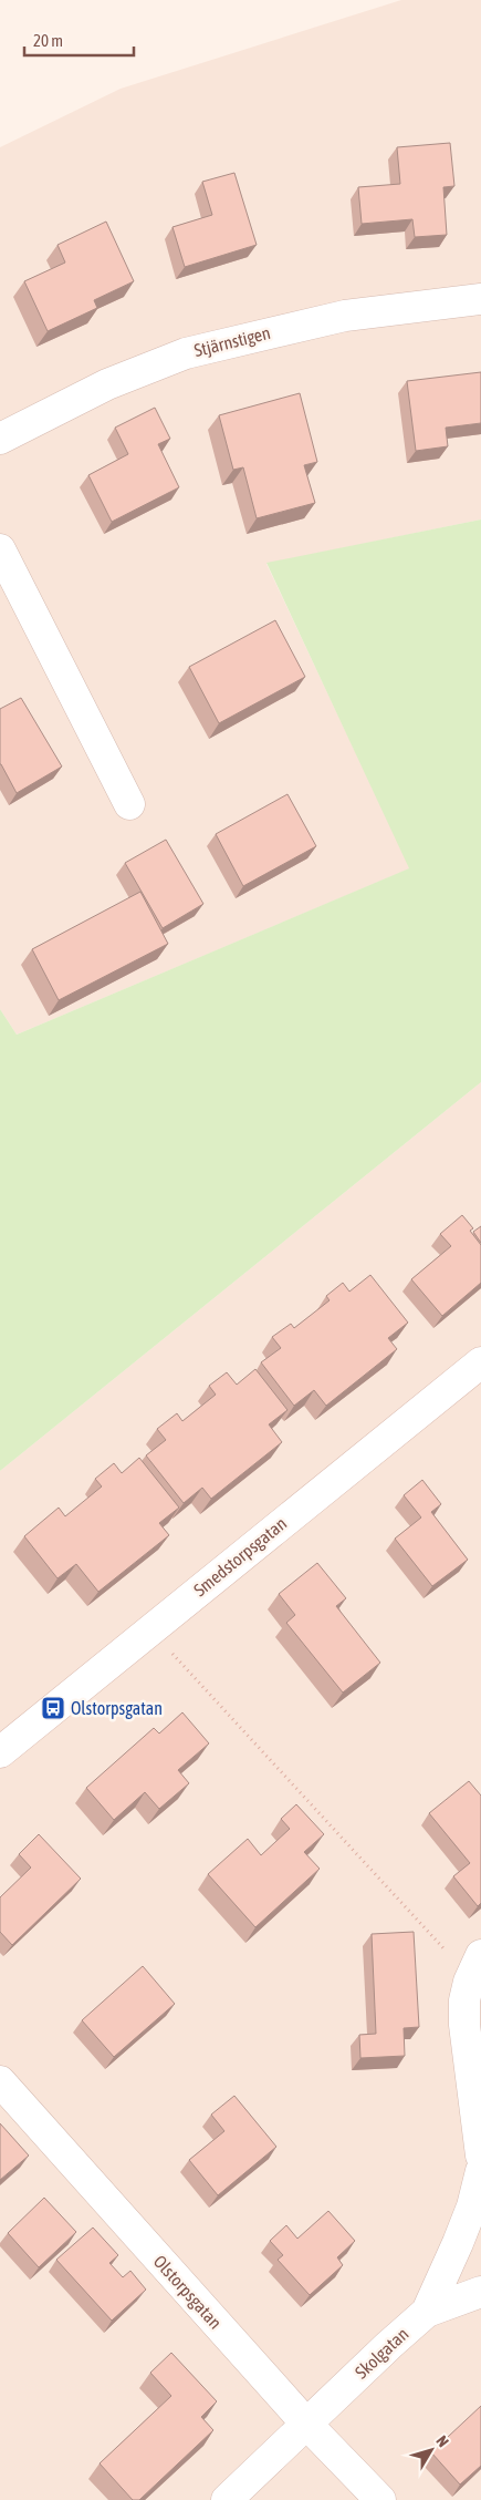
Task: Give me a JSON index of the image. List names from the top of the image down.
{
  "streets": {
    "street": [
      "Stjärnstigen",
      "Smedstorpsgatan",
      "Olstorpsgatan",
      "Skolgatan"
    ]
  },
  "crossings": [
    ["Olstorpsgatan", "Skolgatan"]
  ],
  "places": {
    "bus stop": ["Olstorpsgatan"]
  },
  "scale_bar": "20 m",
  "north": "top right"
}
